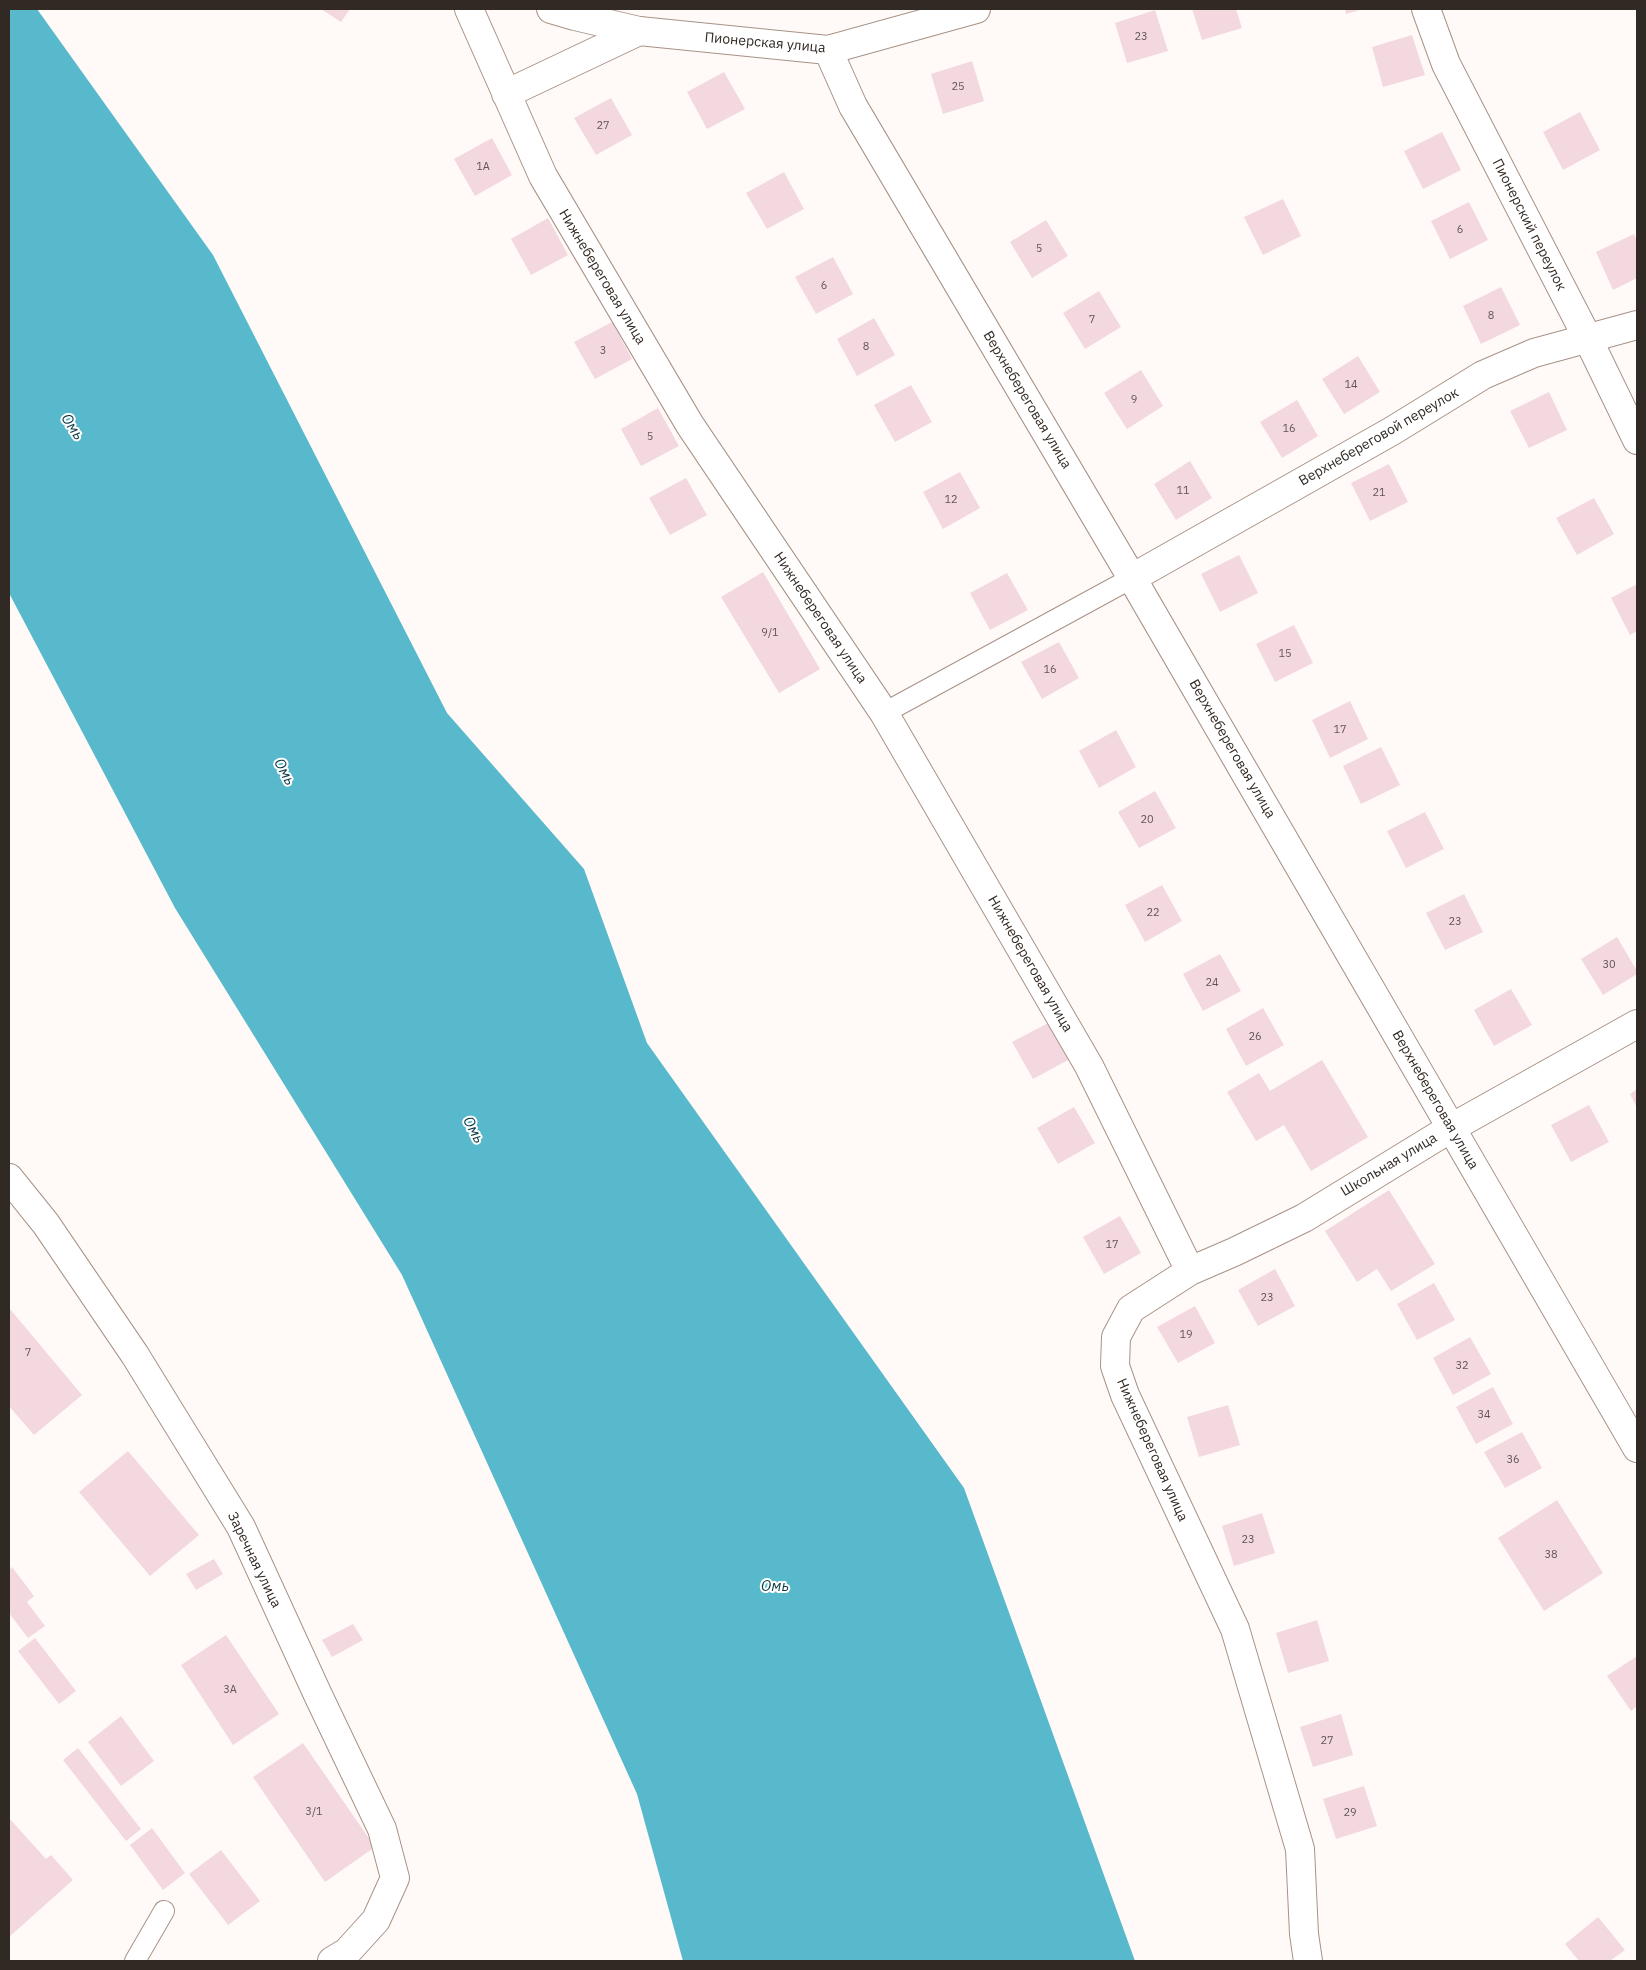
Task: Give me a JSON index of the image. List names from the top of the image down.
{
  "streets": {
    "street": [
      "Пионерская улица",
      "Пионерский переулок",
      "Нижнебереговая улица",
      "Верхнебереговая улица",
      "Верхнебереговой переулок",
      "Школьная улица",
      "Заречная улица"
    ]
  },
  "crossings": [
    ["Пионерская улица", "Верхнебереговая улица"],
    ["Пионерский переулок", "Верхнебереговой переулок"],
    ["Нижнебереговая улица", "Школьная улица"],
    ["Верхнебереговая улица", "Верхнебереговой переулок"],
    ["Верхнебереговая улица", "Школьная улица"]
  ],
  "water": ["Омь"],
  "house_numbers": [
    "23",
    "25",
    "27",
    "1А",
    "6",
    "5",
    "6",
    "8",
    "7",
    "8",
    "3",
    "14",
    "9",
    "16",
    "5",
    "11",
    "21",
    "12",
    "9/1",
    "15",
    "16",
    "17",
    "20",
    "22",
    "23",
    "30",
    "24",
    "26",
    "17",
    "23",
    "19",
    "7",
    "32",
    "34",
    "36",
    "23",
    "38",
    "3А",
    "27",
    "3/1",
    "29"
  ]
}
